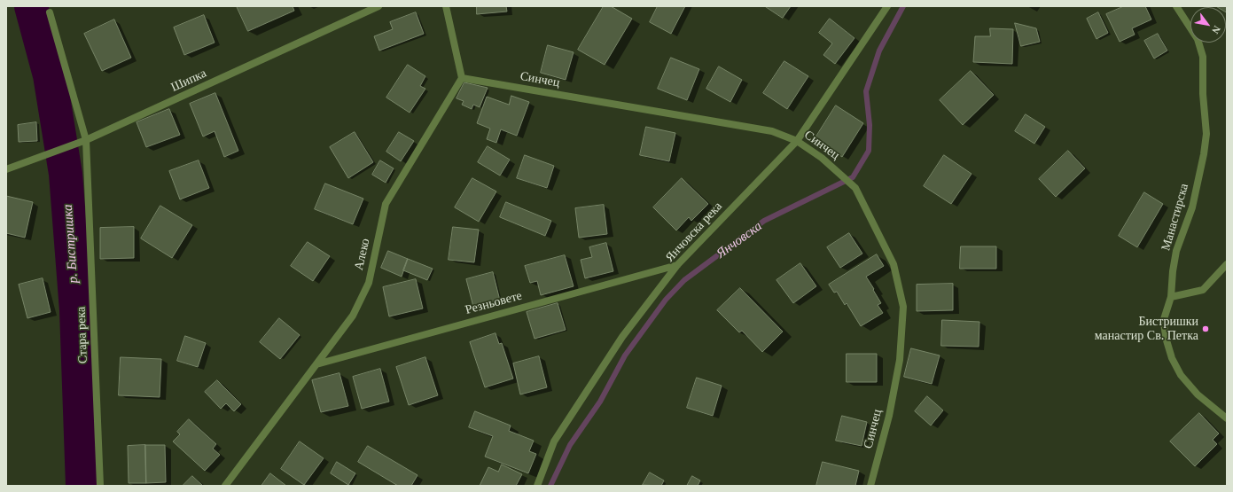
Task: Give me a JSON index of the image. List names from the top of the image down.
{
  "streets": {
    "street": [
      "Синчец",
      "Шипка",
      "Манастирска",
      "Янчовска река",
      "Алеко",
      "Резньовете",
      "Стара река"
    ]
  },
  "crossings": [
    ["Синчец", "Янчовска река"],
    ["Синчец", "Алеко"],
    ["Шипка", "Стара река"],
    ["Янчовска река", "Резньовете"],
    ["Алеко", "Резньовете"]
  ],
  "water": ["Янчовска", "р. Бистришка"],
  "places": ["Бистришки манастир Св. Петка"],
  "north": "bottom right"
}
